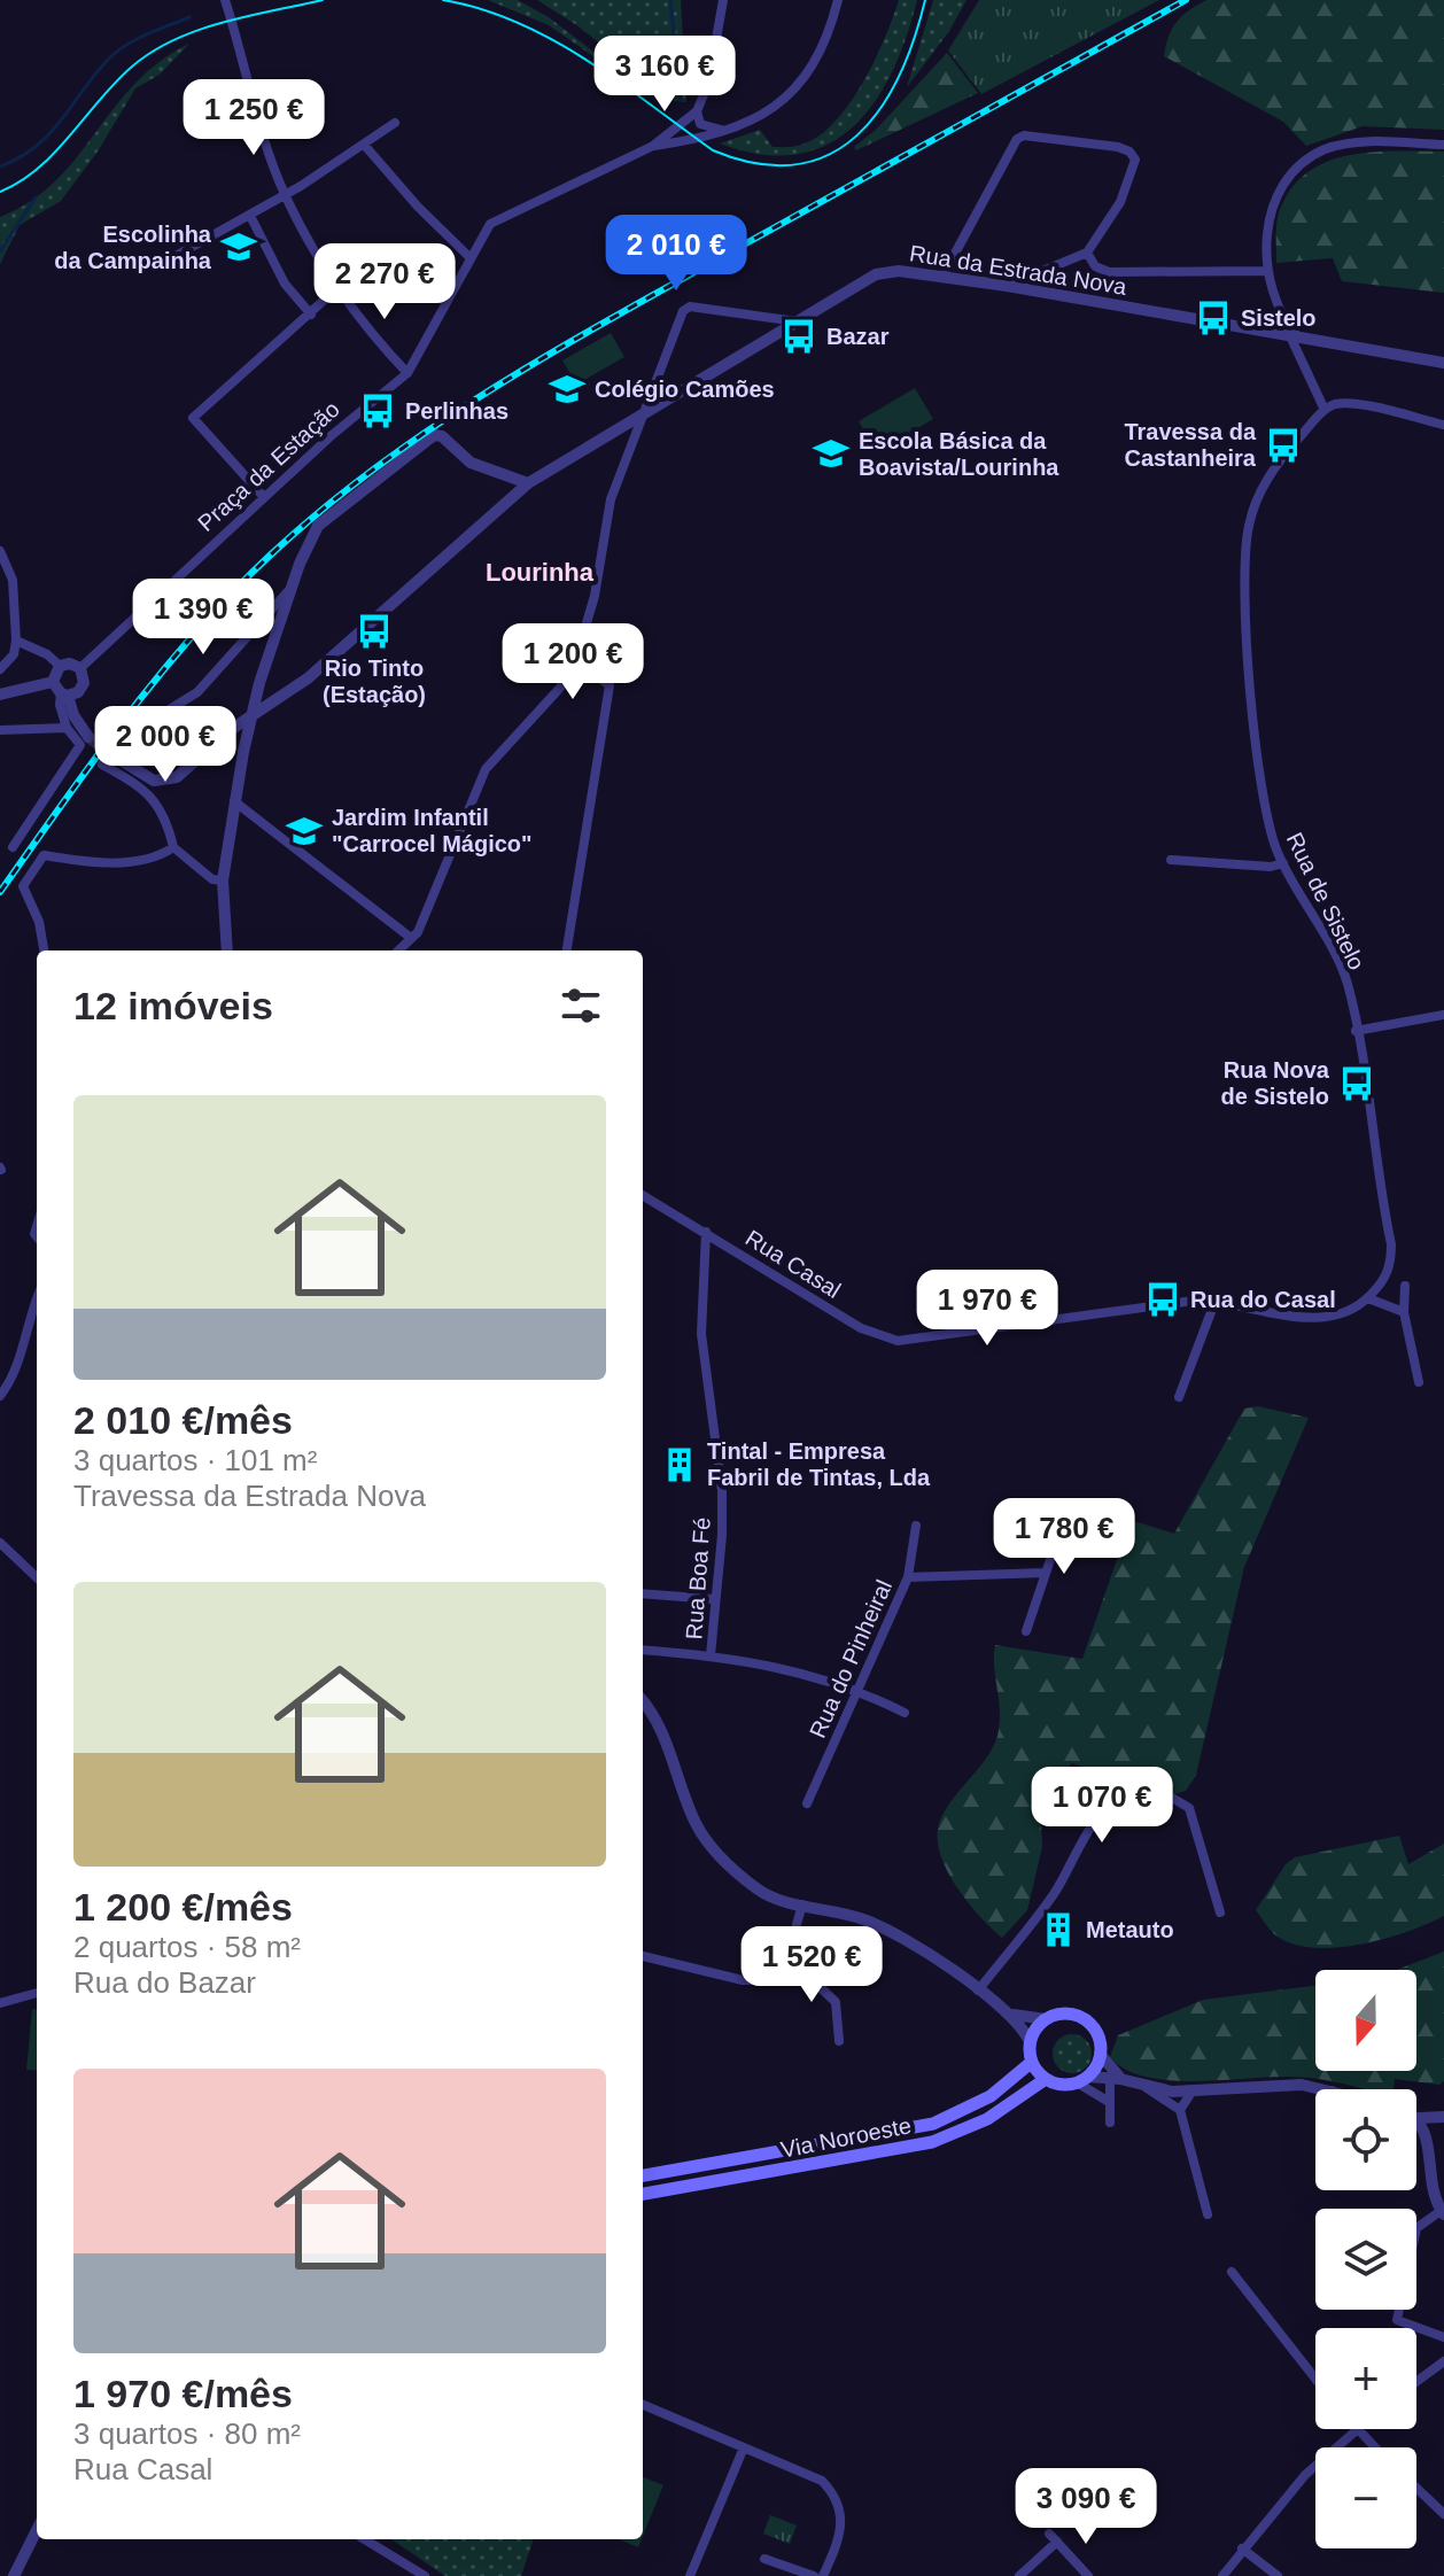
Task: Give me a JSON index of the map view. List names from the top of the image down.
{
  "streets": {
    "main road": ["Via Noroeste"],
    "street": [
      "Rua da Estrada Nova",
      "Praça da Estação",
      "Rua de Sistelo",
      "Rua Casal",
      "Rua Boa Fé",
      "Rua do Pinheiral"
    ]
  },
  "crossings": [
    ["Rua de Sistelo", "Rua Casal"],
    ["Rua Casal", "Rua Boa Fé"]
  ],
  "districts": ["Lourinha"],
  "places": {
    "school or university": [
      "Escolinha da Campainha",
      "Colégio Camões",
      "Escola Básica da Boavista/Lourinha",
      "Jardim Infantil \"Carrocel Mágico\""
    ],
    "bus stop": [
      "Sistelo",
      "Bazar",
      "Perlinhas",
      "Travessa da Castanheira",
      "Rio Tinto (Estação)",
      "Rua Nova de Sistelo",
      "Rua do Casal"
    ],
    "building": ["Tintal - Empresa Fabril de Tintas, Lda", "Metauto"]
  },
  "north": "bottom",
  "page": {
    "price": [
      "3 160 €",
      "1 250 €",
      "2 010 €",
      "2 270 €",
      "1 390 €",
      "1 200 €",
      "2 000 €",
      "1 970 €",
      "1 780 €",
      "1 070 €",
      "1 520 €",
      "3 090 €"
    ],
    "heading": "12 imóveis",
    "list": [
      {
        "name": "2 010 €/mês",
        "note": "3 quartos · 101 m² · Travessa da Estrada Nova"
      },
      {
        "name": "1 200 €/mês",
        "note": "2 quartos · 58 m² · Rua do Bazar"
      },
      {
        "name": "1 970 €/mês",
        "note": "3 quartos · 80 m² · Rua Casal"
      }
    ],
    "map_buttons": ["+", "−"]
  }
}
